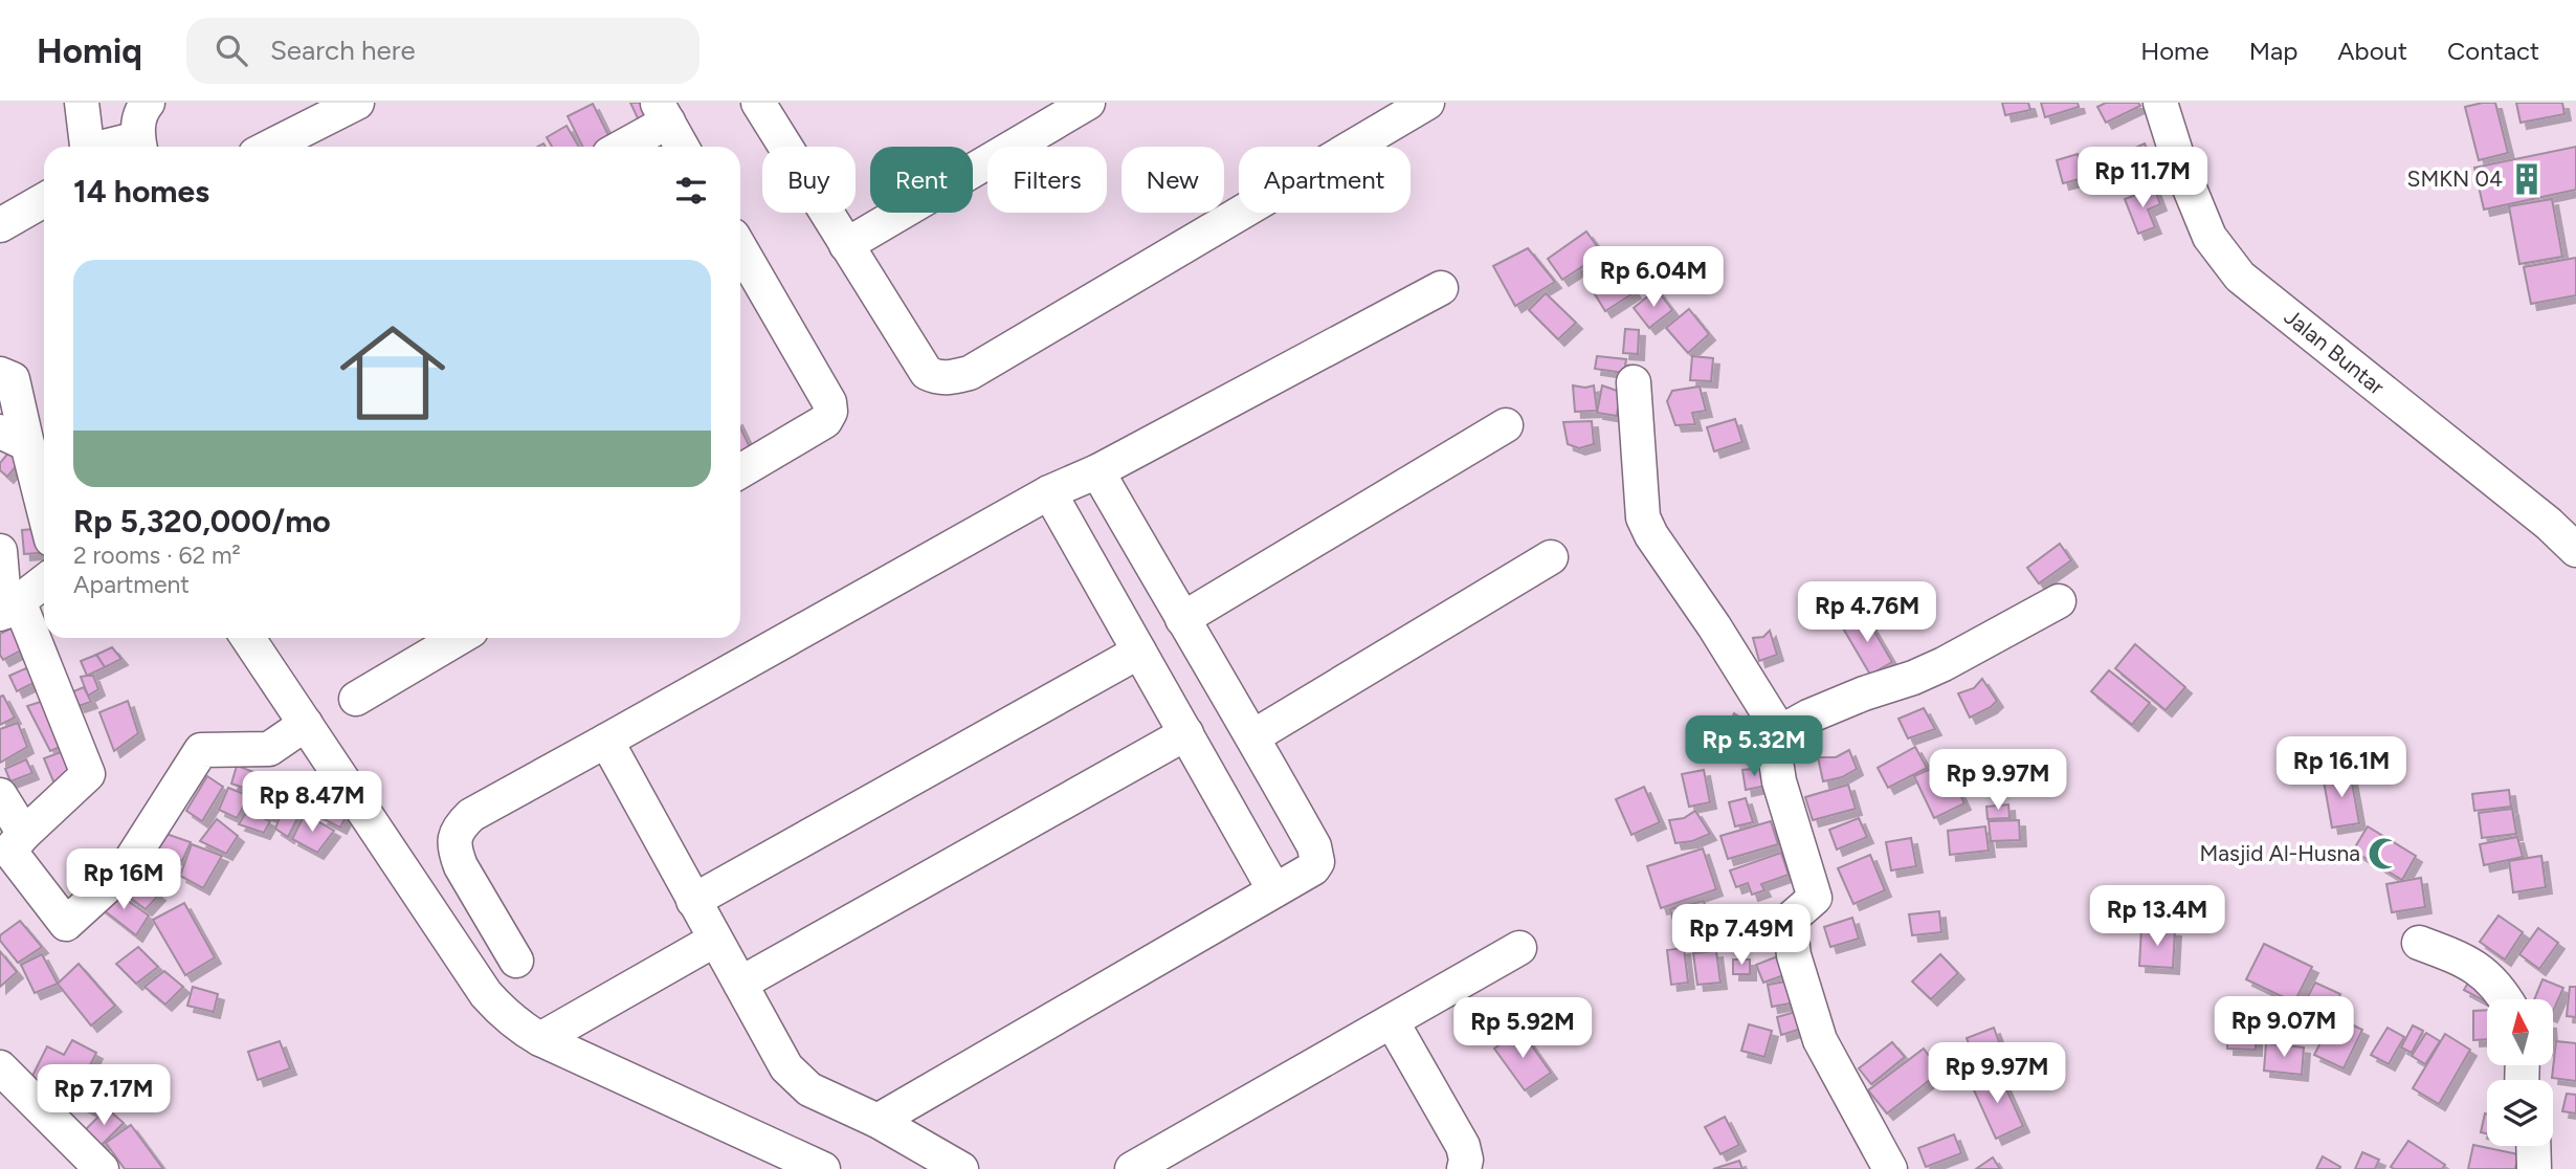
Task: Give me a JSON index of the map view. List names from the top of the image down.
{
  "streets": {
    "street": ["Jalan Buntar"]
  },
  "places": {
    "building": ["SMKN 04"],
    "mosque": ["Masjid Al-Husna"]
  },
  "north": "top",
  "page": {
    "header": "Homiq",
    "search": "Search here",
    "nav": [
      "Home",
      "Map",
      "About",
      "Contact"
    ],
    "price": [
      "Rp 11.7M",
      "Rp 6.04M",
      "Rp 4.76M",
      "Rp 5.32M",
      "Rp 16.1M",
      "Rp 9.97M",
      "Rp 8.47M",
      "Rp 16M",
      "Rp 13.4M",
      "Rp 7.49M",
      "Rp 9.07M",
      "Rp 5.92M",
      "Rp 9.97M",
      "Rp 7.17M"
    ],
    "chip": [
      "Buy",
      "Rent",
      "Filters",
      "New",
      "Apartment"
    ],
    "heading": "14 homes",
    "list": [
      {
        "name": "Rp 5,320,000/mo",
        "note": "2 rooms · 62 m² · Apartment"
      }
    ]
  }
}
